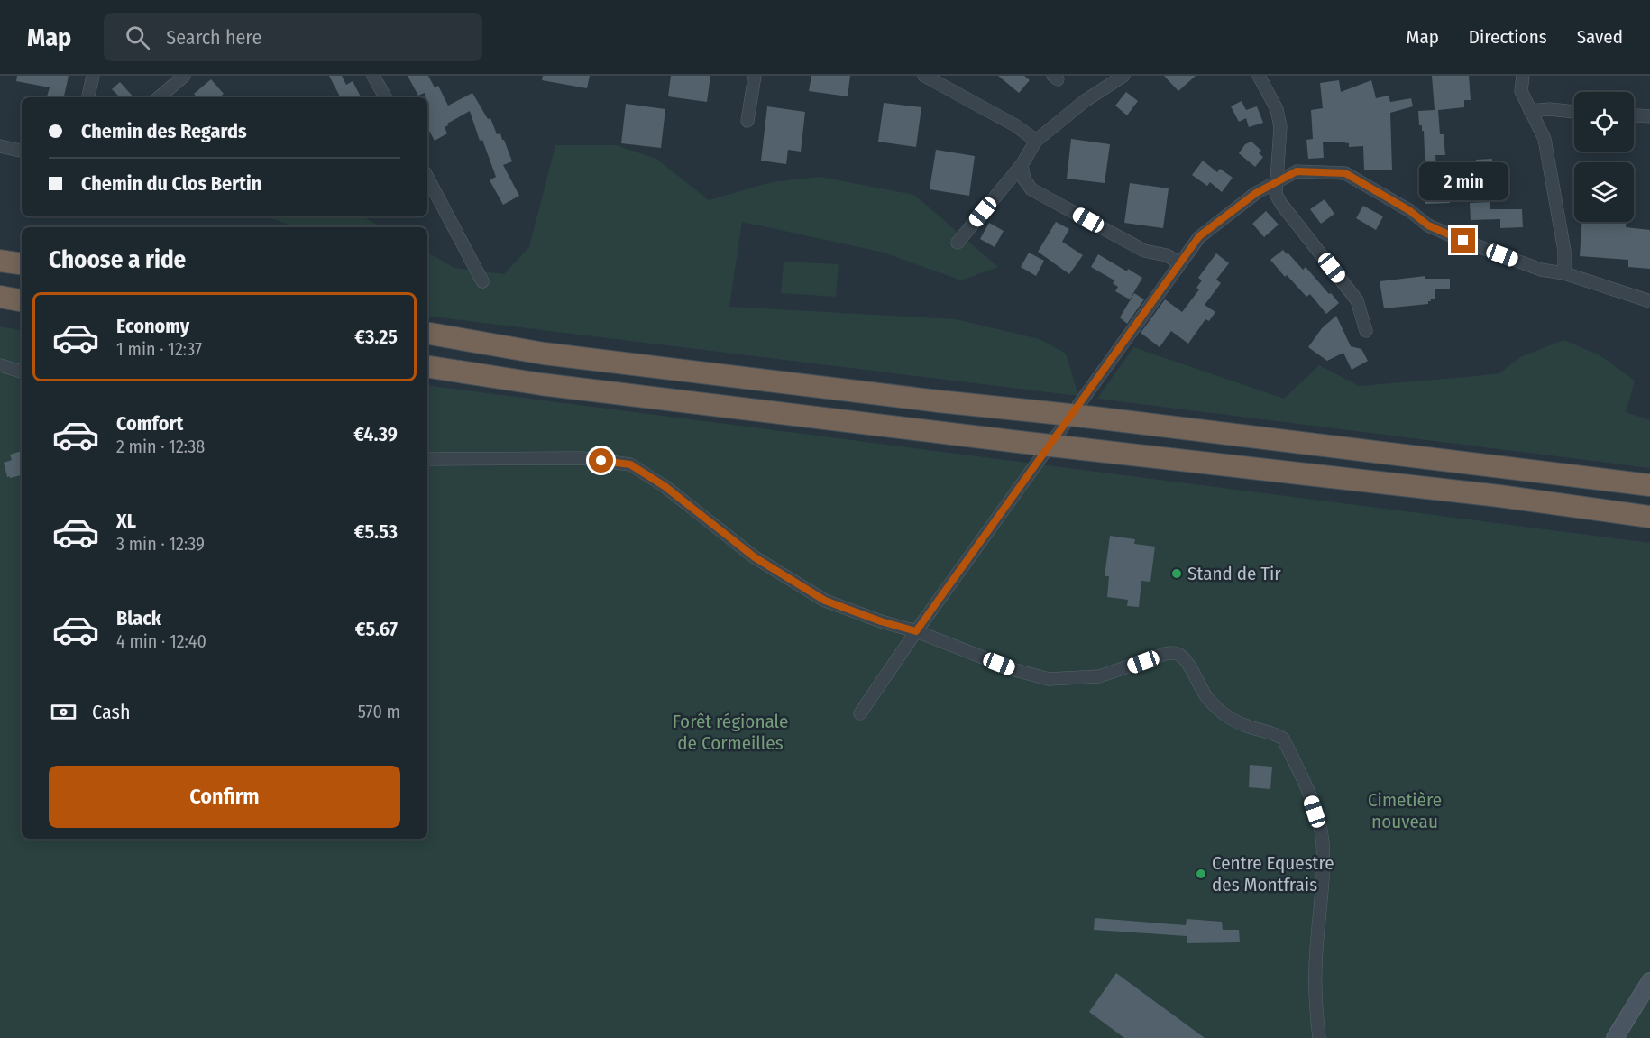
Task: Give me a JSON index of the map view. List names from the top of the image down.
{
  "parks": ["Forêt régionale de Cormeilles", "Cimetière nouveau"],
  "places": ["Stand de Tir", "Centre Equestre des Montfrais"],
  "page": {
    "header": "Map",
    "search": "Search here",
    "nav": ["Map", "Directions", "Saved"],
    "banner": ["Chemin des Regards", "Chemin du Clos Bertin"],
    "bubble": "2 min",
    "heading": "Choose a ride",
    "list": [
      {
        "name": "Economy",
        "note": "1 min · 12:37",
        "value": "€3.25"
      },
      {
        "name": "Comfort",
        "note": "2 min · 12:38",
        "value": "€4.39"
      },
      {
        "name": "XL",
        "note": "3 min · 12:39",
        "value": "€5.53"
      },
      {
        "name": "Black",
        "note": "4 min · 12:40",
        "value": "€5.67"
      }
    ],
    "pay": ["Cash", "570 m"],
    "buttons": "Confirm"
  }
}
